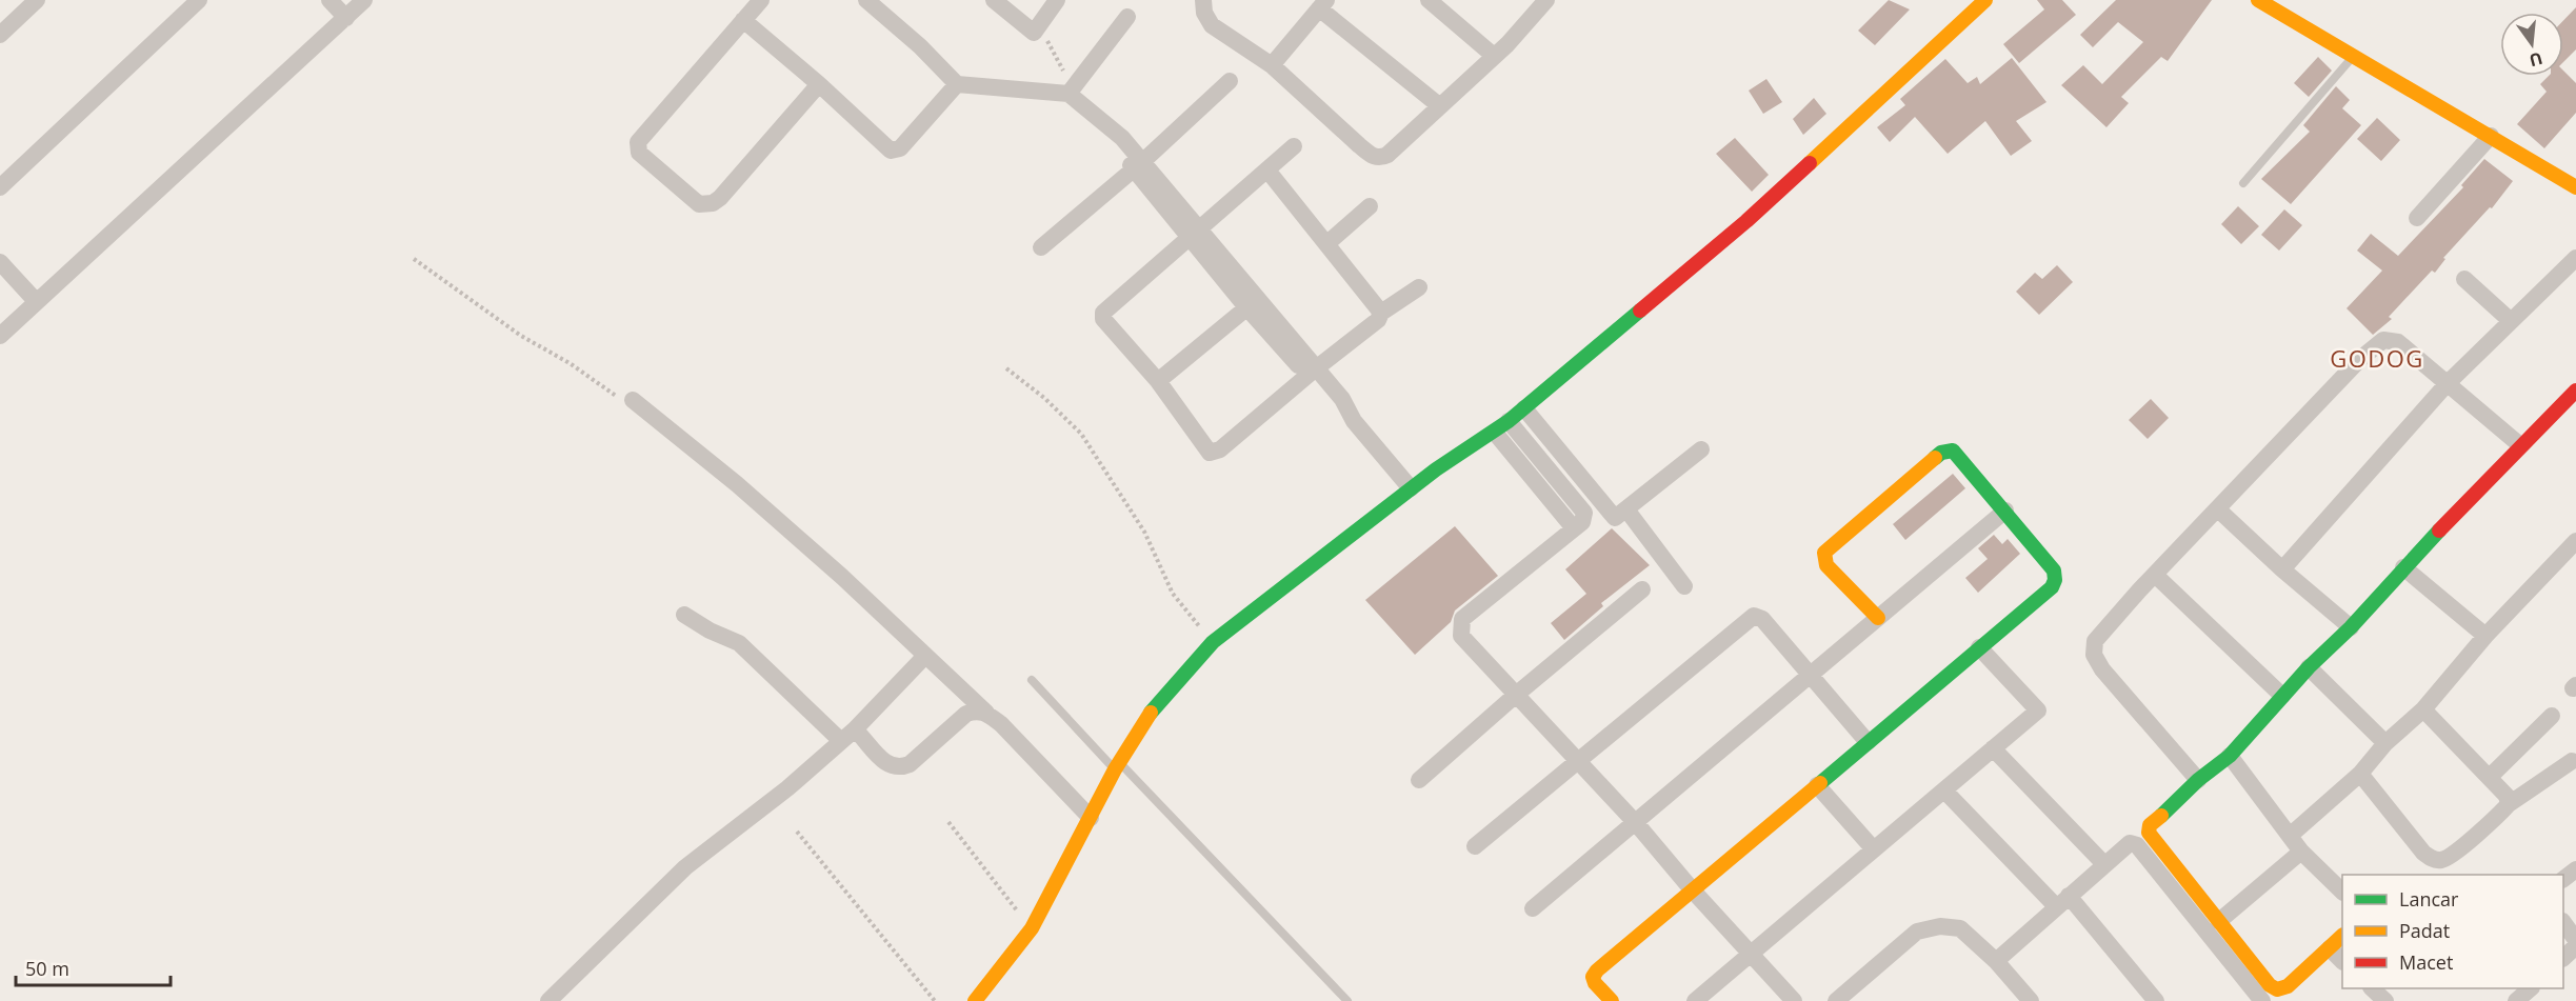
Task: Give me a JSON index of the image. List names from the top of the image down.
{
  "districts": ["GODOG"],
  "legend": ["Lancar", "Padat", "Macet"],
  "scale_bar": "50 m",
  "north": "bottom"
}
